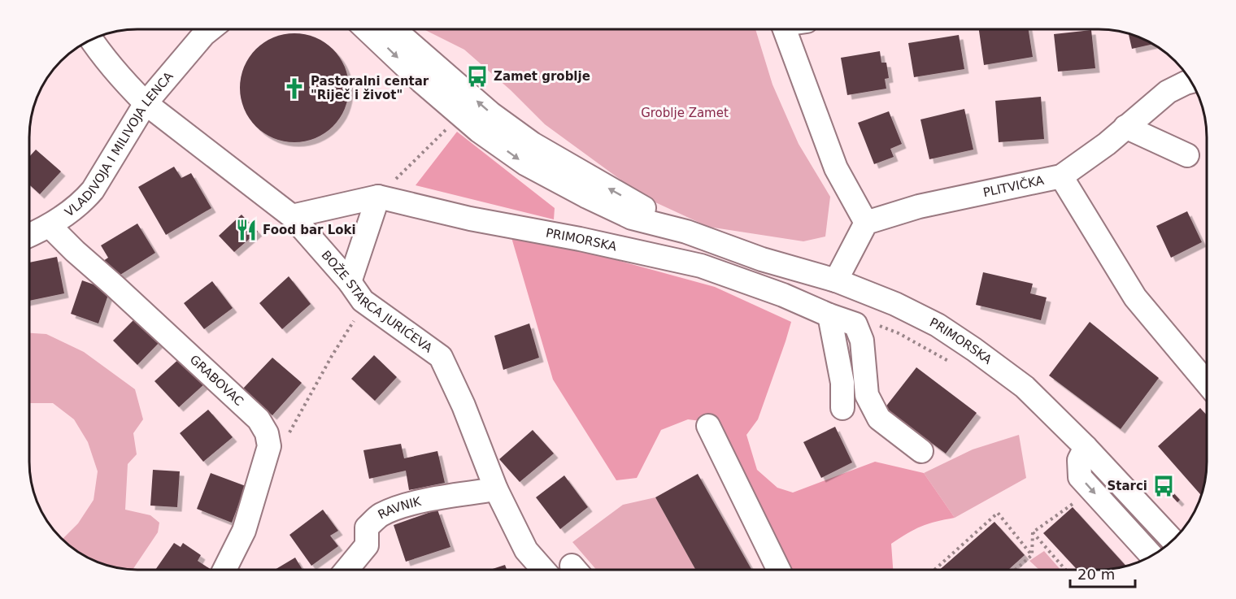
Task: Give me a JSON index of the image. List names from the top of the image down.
{
  "streets": {
    "street": [
      "VLADIVOJA I MILIVOJA LENCA",
      "PLITVIČKA",
      "PRIMORSKA",
      "BOŽE STARCA JURIĆEVA",
      "GRABOVAC",
      "RAVNIK"
    ]
  },
  "crossings": [
    ["VLADIVOJA I MILIVOJA LENCA", "BOŽE STARCA JURIĆEVA"],
    ["VLADIVOJA I MILIVOJA LENCA", "GRABOVAC"],
    ["PRIMORSKA", "BOŽE STARCA JURIĆEVA"],
    ["BOŽE STARCA JURIĆEVA", "RAVNIK"]
  ],
  "parks": ["Groblje Zamet"],
  "places": {
    "bus stop": ["Zamet groblje", "Starci"],
    "church": ["Pastoralni centar \"Riječ i život\""],
    "restaurant": ["Food bar Loki"]
  },
  "scale_bar": "20 m"
}
